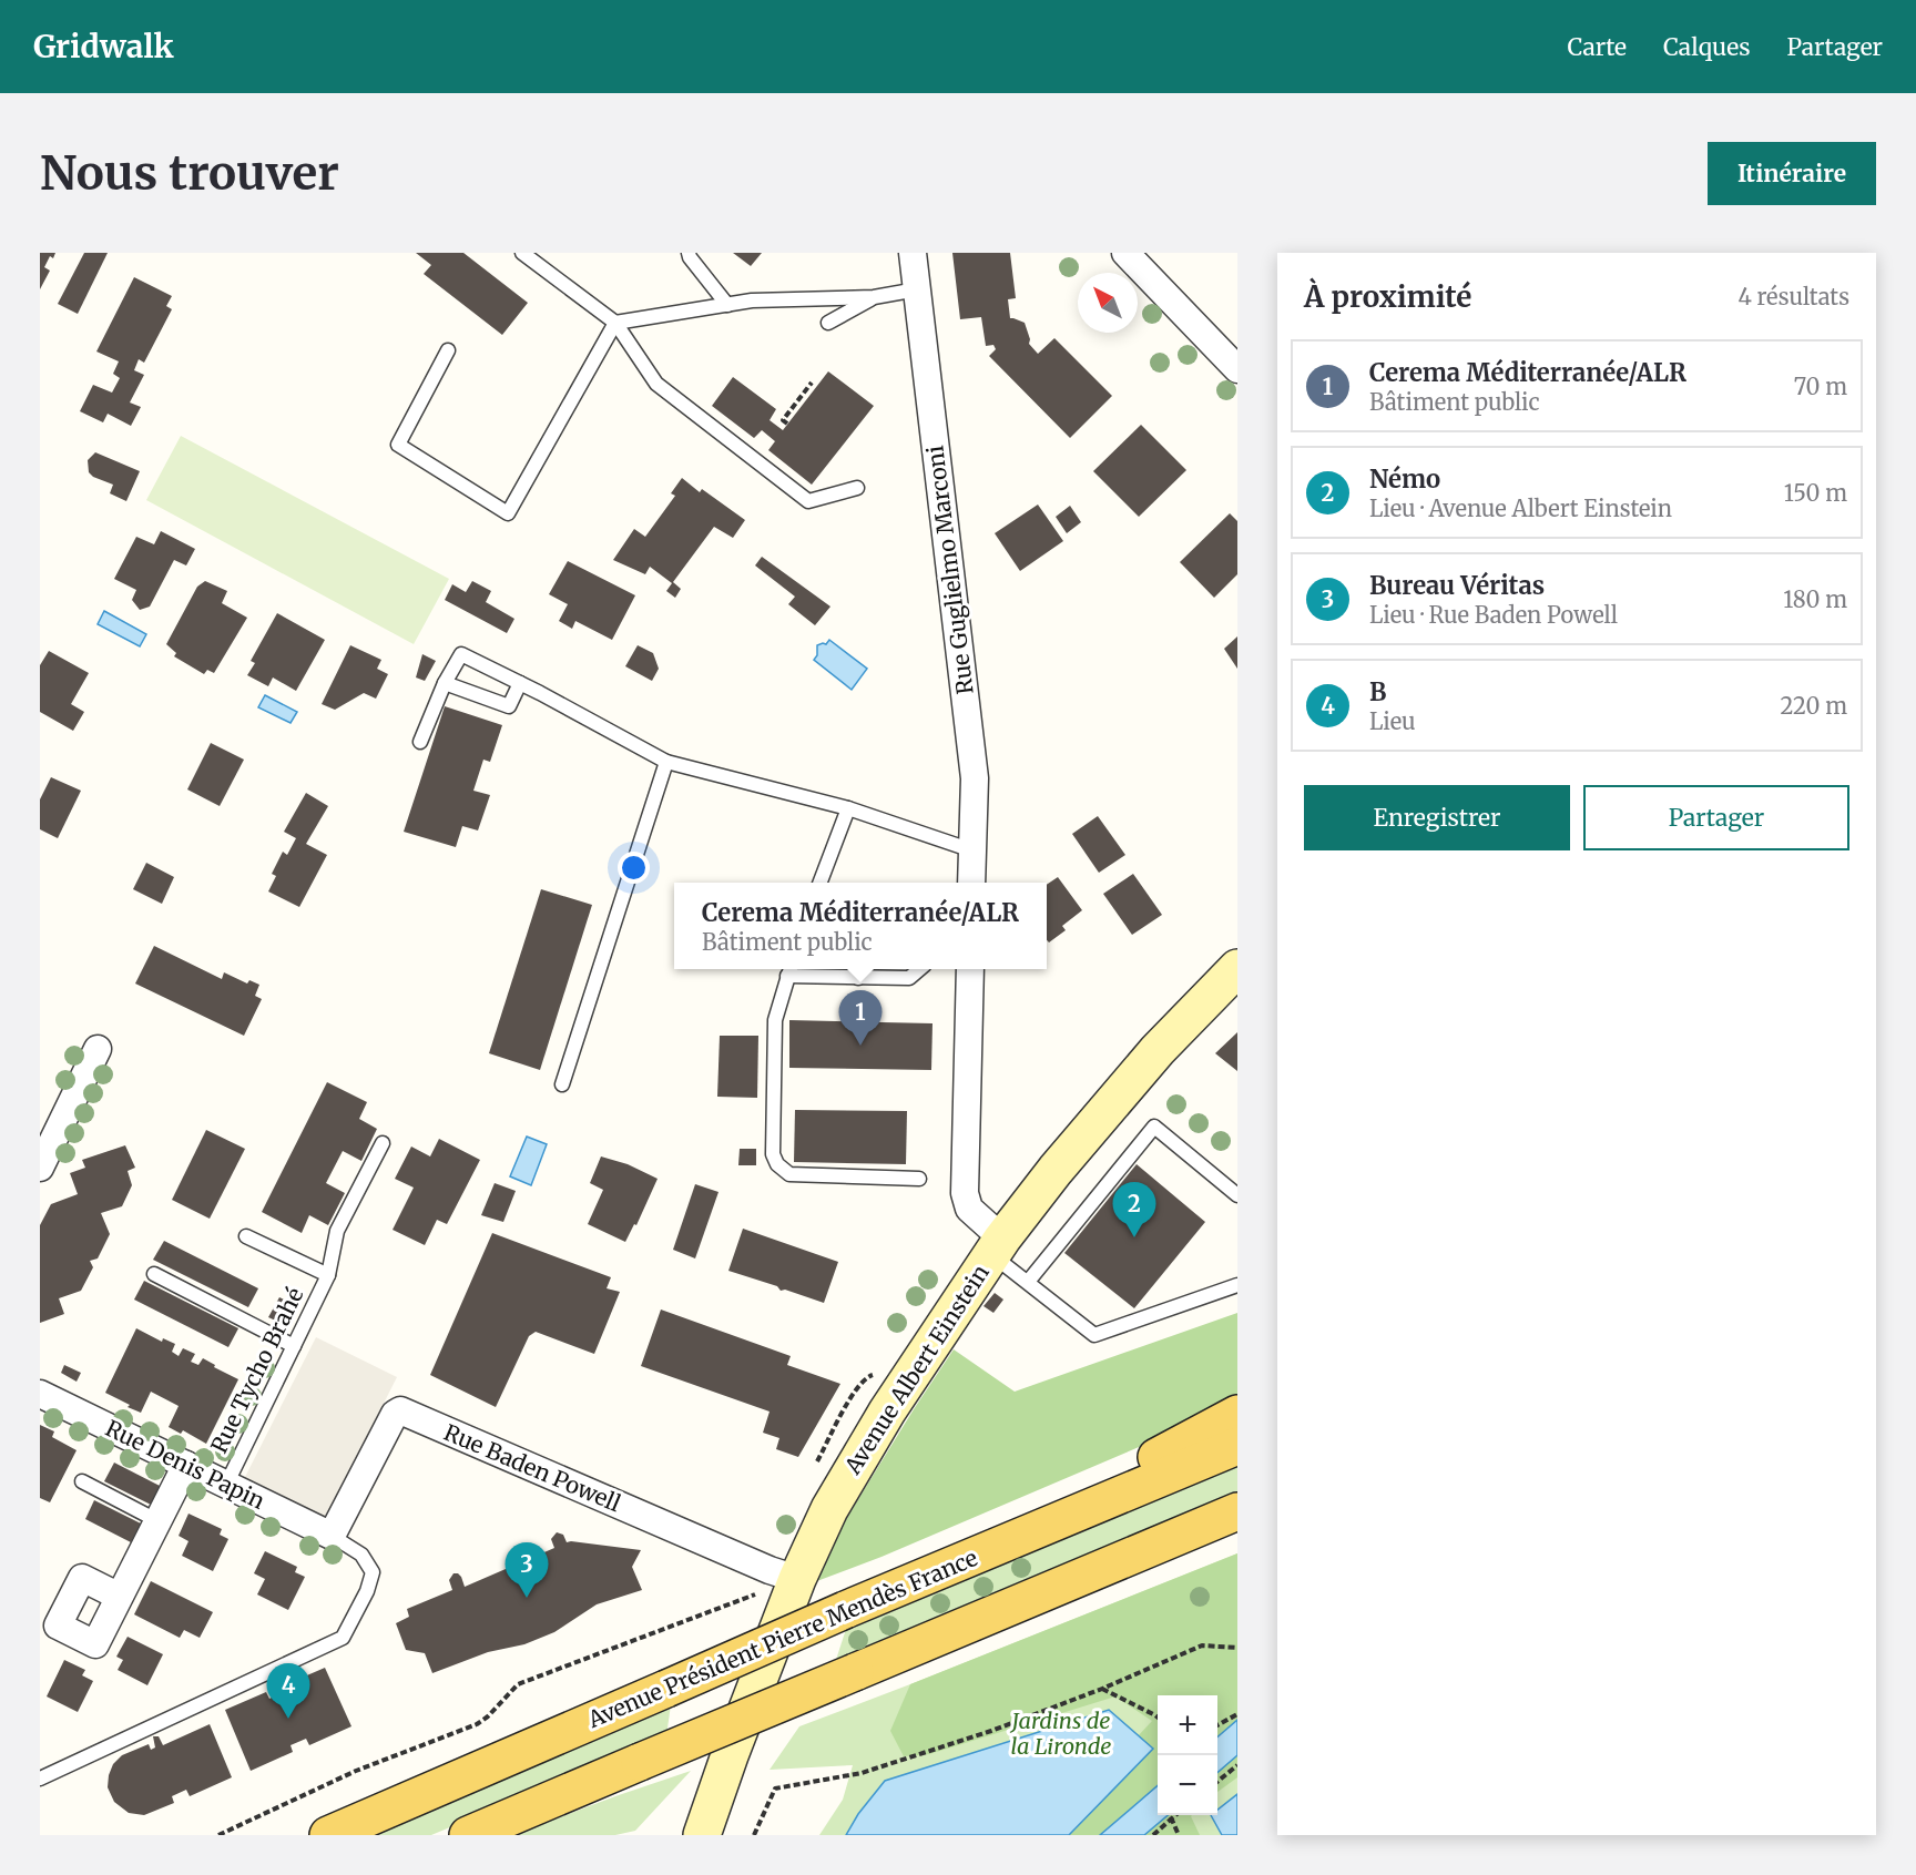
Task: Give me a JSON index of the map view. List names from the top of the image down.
{
  "streets": {
    "main road": ["Avenue Albert Einstein", "Avenue Président Pierre Mendès France"],
    "street": ["Rue Guglielmo Marconi", "Rue Denis Papin", "Rue Baden Powell"],
    "lane": ["Rue Tycho Brahé"]
  },
  "crossings": [
    ["Avenue Albert Einstein", "Rue Baden Powell"],
    ["Rue Tycho Brahé", "Rue Denis Papin"],
    ["Rue Denis Papin", "Rue Baden Powell"]
  ],
  "parks": ["Jardins de la Lironde"],
  "north": "top left",
  "page": {
    "header": "Gridwalk",
    "nav": ["Carte", "Calques", "Partager"],
    "buttons": [
      "Itinéraire",
      ["Enregistrer", "Partager"]
    ],
    "title": "Nous trouver",
    "heading": ["À proximité", "4 résultats"],
    "list": [
      {
        "mark": "1",
        "name": "Cerema Méditerranée/ALR",
        "note": "Bâtiment public",
        "value": "70 m"
      },
      {
        "mark": "2",
        "name": "Némo",
        "note": "Lieu · Avenue Albert Einstein",
        "value": "150 m"
      },
      {
        "mark": "3",
        "name": "Bureau Véritas",
        "note": "Lieu · Rue Baden Powell",
        "value": "180 m"
      },
      {
        "mark": "4",
        "name": "B",
        "note": "Lieu",
        "value": "220 m"
      }
    ],
    "popup": ["Cerema Méditerranée/ALR", "Bâtiment public"],
    "pins": [
      "1",
      "2",
      "3",
      "4"
    ],
    "map_buttons": ["+", "−"]
  }
}
